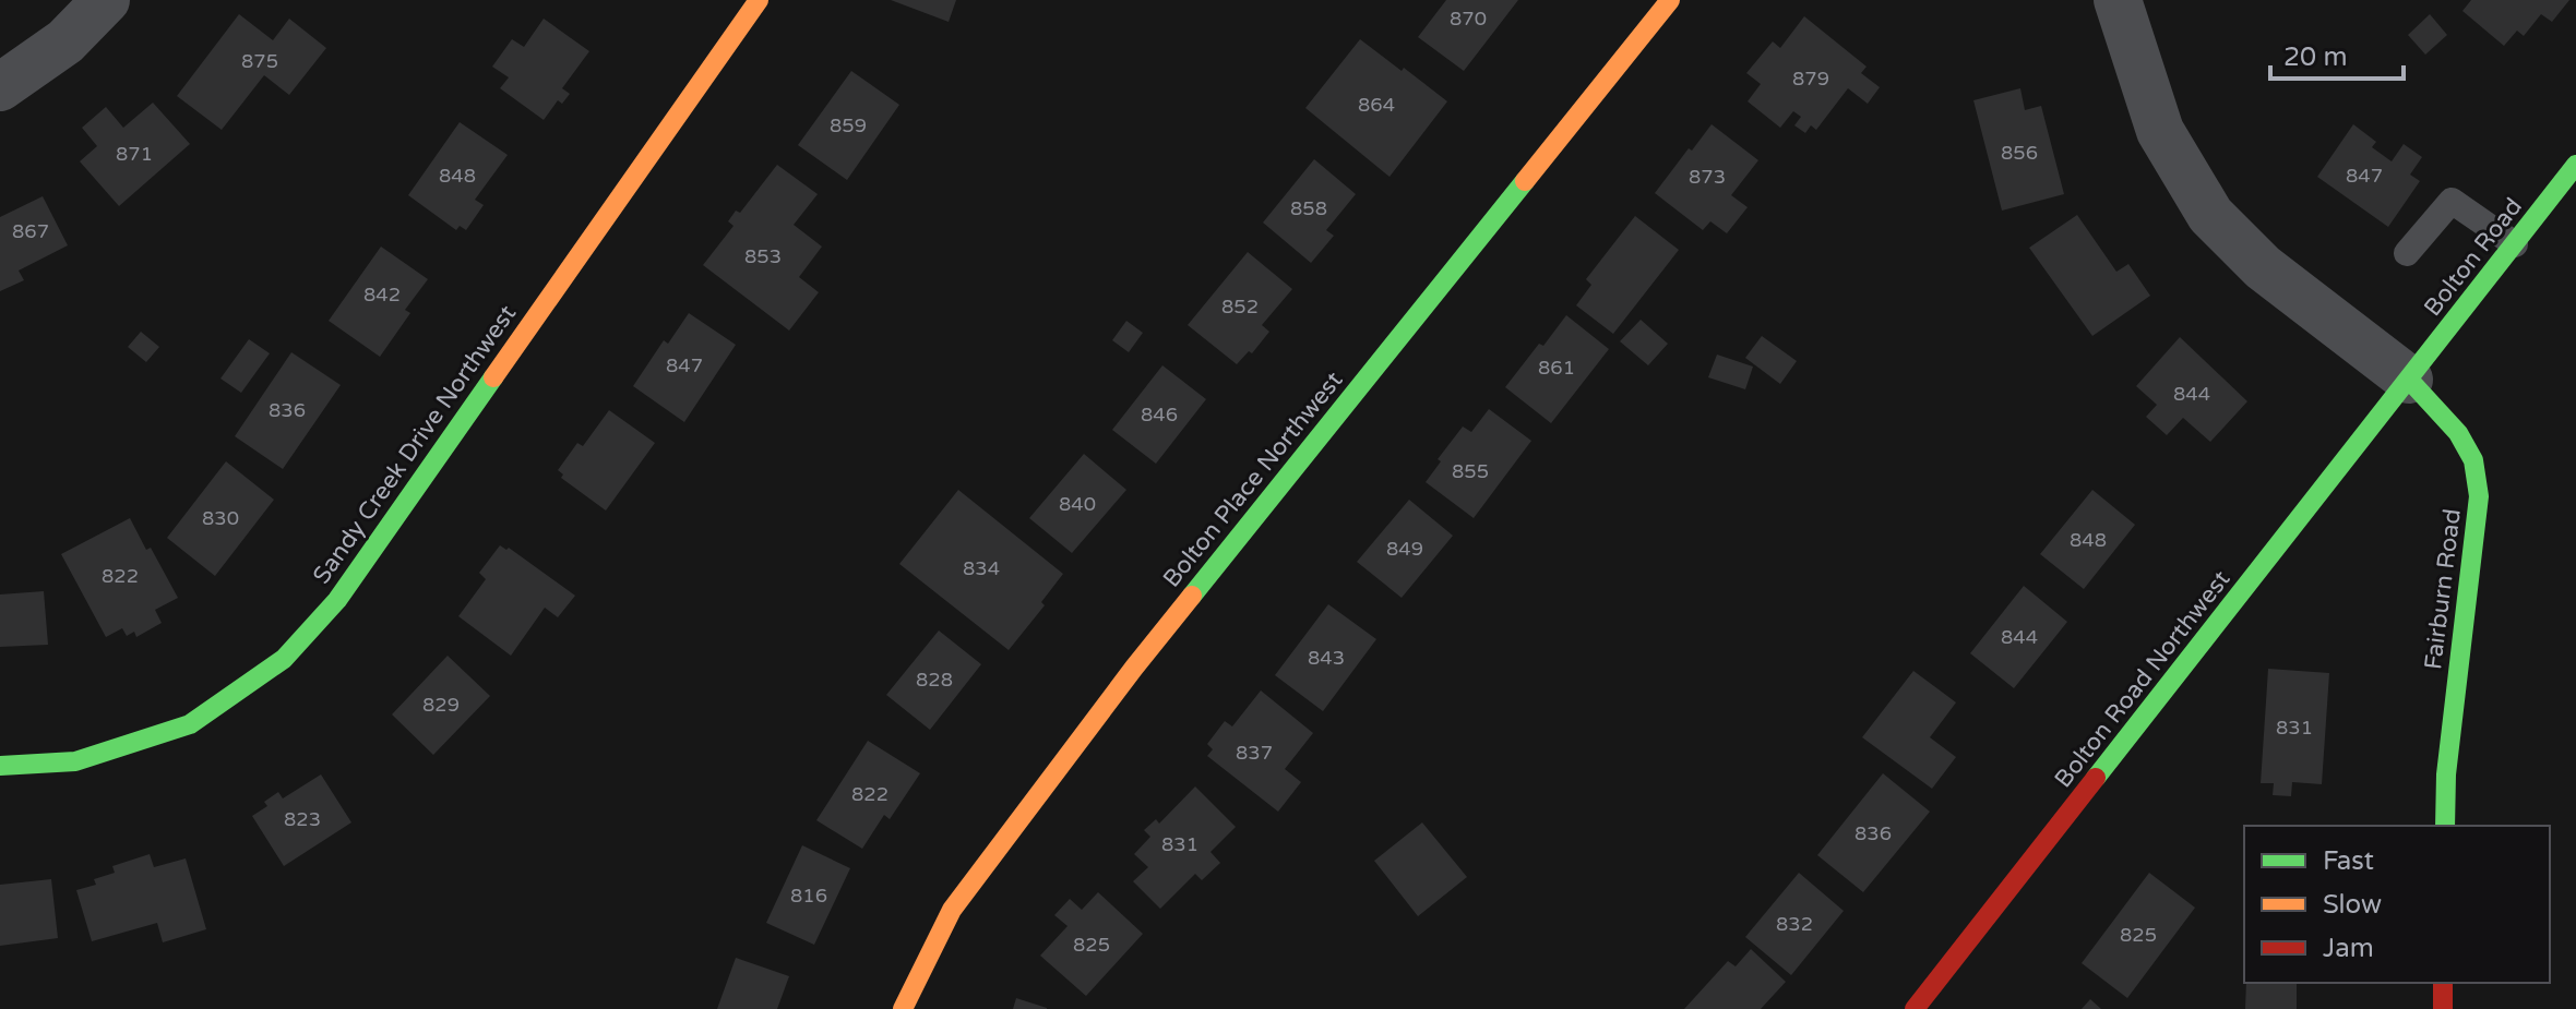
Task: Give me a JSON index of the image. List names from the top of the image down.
{
  "streets": {
    "street": [
      "Bolton Road",
      "Sandy Creek Drive Northwest",
      "Bolton Place Northwest",
      "Fairburn Road",
      "Bolton Road Northwest"
    ]
  },
  "crossings": [
    ["Bolton Road", "Fairburn Road"],
    ["Bolton Road", "Bolton Road Northwest"],
    ["Fairburn Road", "Bolton Road Northwest"]
  ],
  "house_numbers": [
    "870",
    "875",
    "879",
    "864",
    "859",
    "856",
    "871",
    "848",
    "847",
    "873",
    "858",
    "867",
    "853",
    "842",
    "852",
    "847",
    "861",
    "844",
    "836",
    "846",
    "855",
    "840",
    "830",
    "848",
    "849",
    "834",
    "822",
    "844",
    "843",
    "828",
    "829",
    "831",
    "837",
    "822",
    "823",
    "836",
    "831",
    "816",
    "832",
    "825",
    "825"
  ],
  "legend": ["Fast", "Slow", "Jam"],
  "scale_bar": "20 m"
}
